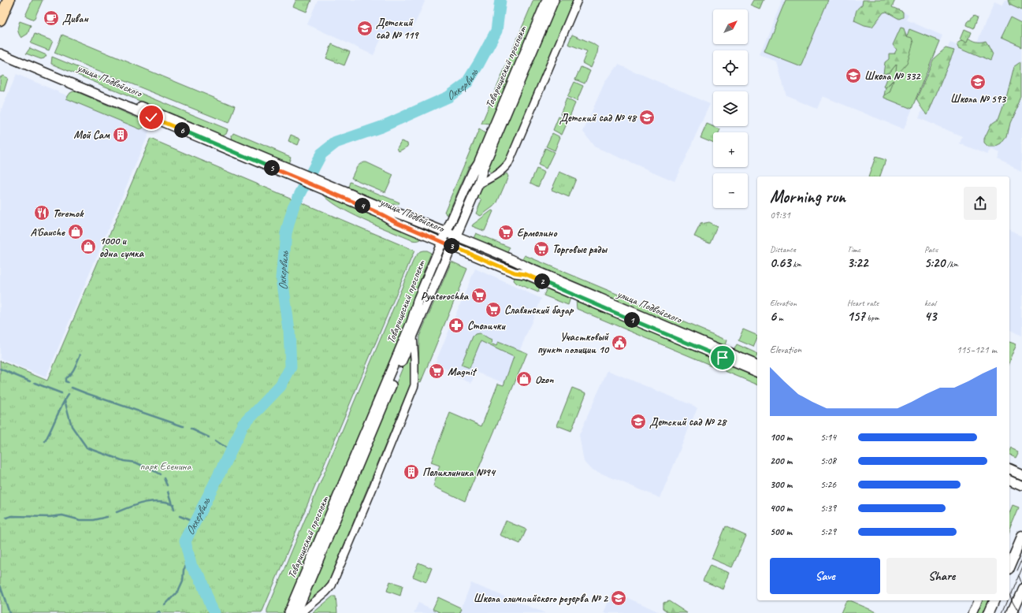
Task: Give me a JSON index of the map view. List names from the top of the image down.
{
  "streets": {
    "street": ["Товарищеский проспект", "улица Подвойского"]
  },
  "crossings": [
    ["Товарищеский проспект", "улица Подвойского"]
  ],
  "water": ["Оккервиль"],
  "parks": ["парк Есенина"],
  "places": {
    "cafe": ["Диван"],
    "school or university": [
      "Детский сад № 119",
      "Школа № 332",
      "Школа № 593",
      "Детский сад № 48",
      "Детский сад № 28",
      "Школа олимпийского резерва № 2"
    ],
    "building": ["Мой Сам", "Поликлиника №94"],
    "restaurant": ["Teremok"],
    "shop": ["A'Gauche", "1000 и одна сумка", "Ozon"],
    "supermarket": [
      "Ермолино",
      "Торговые ряды",
      "Pyaterochka",
      "Славянский базар",
      "Magnit"
    ],
    "pharmacy": ["Столички"],
    "public building": ["Участковый пункт полиции 10"]
  },
  "north": "top right",
  "page": {
    "map_buttons": ["+", "−"],
    "pins": [
      "6",
      "5",
      "4",
      "3",
      "2",
      "1"
    ],
    "heading": ["Morning run", "09:31"],
    "stats": [
      ["Distance", "0.63 km"],
      ["Time", "3:22"],
      ["Pace", "5:20 /km"],
      ["Elevation", "6 m"],
      ["Heart rate", "157 bpm"],
      ["kcal", "43"]
    ],
    "chart": ["Elevation", "115–121 m"],
    "list": [
      {
        "name": "100 m",
        "note": "5:14"
      },
      {
        "name": "200 m",
        "note": "5:08"
      },
      {
        "name": "300 m",
        "note": "5:26"
      },
      {
        "name": "400 m",
        "note": "5:39"
      },
      {
        "name": "500 m",
        "note": "5:29"
      }
    ],
    "buttons": ["Save", "Share"]
  }
}
